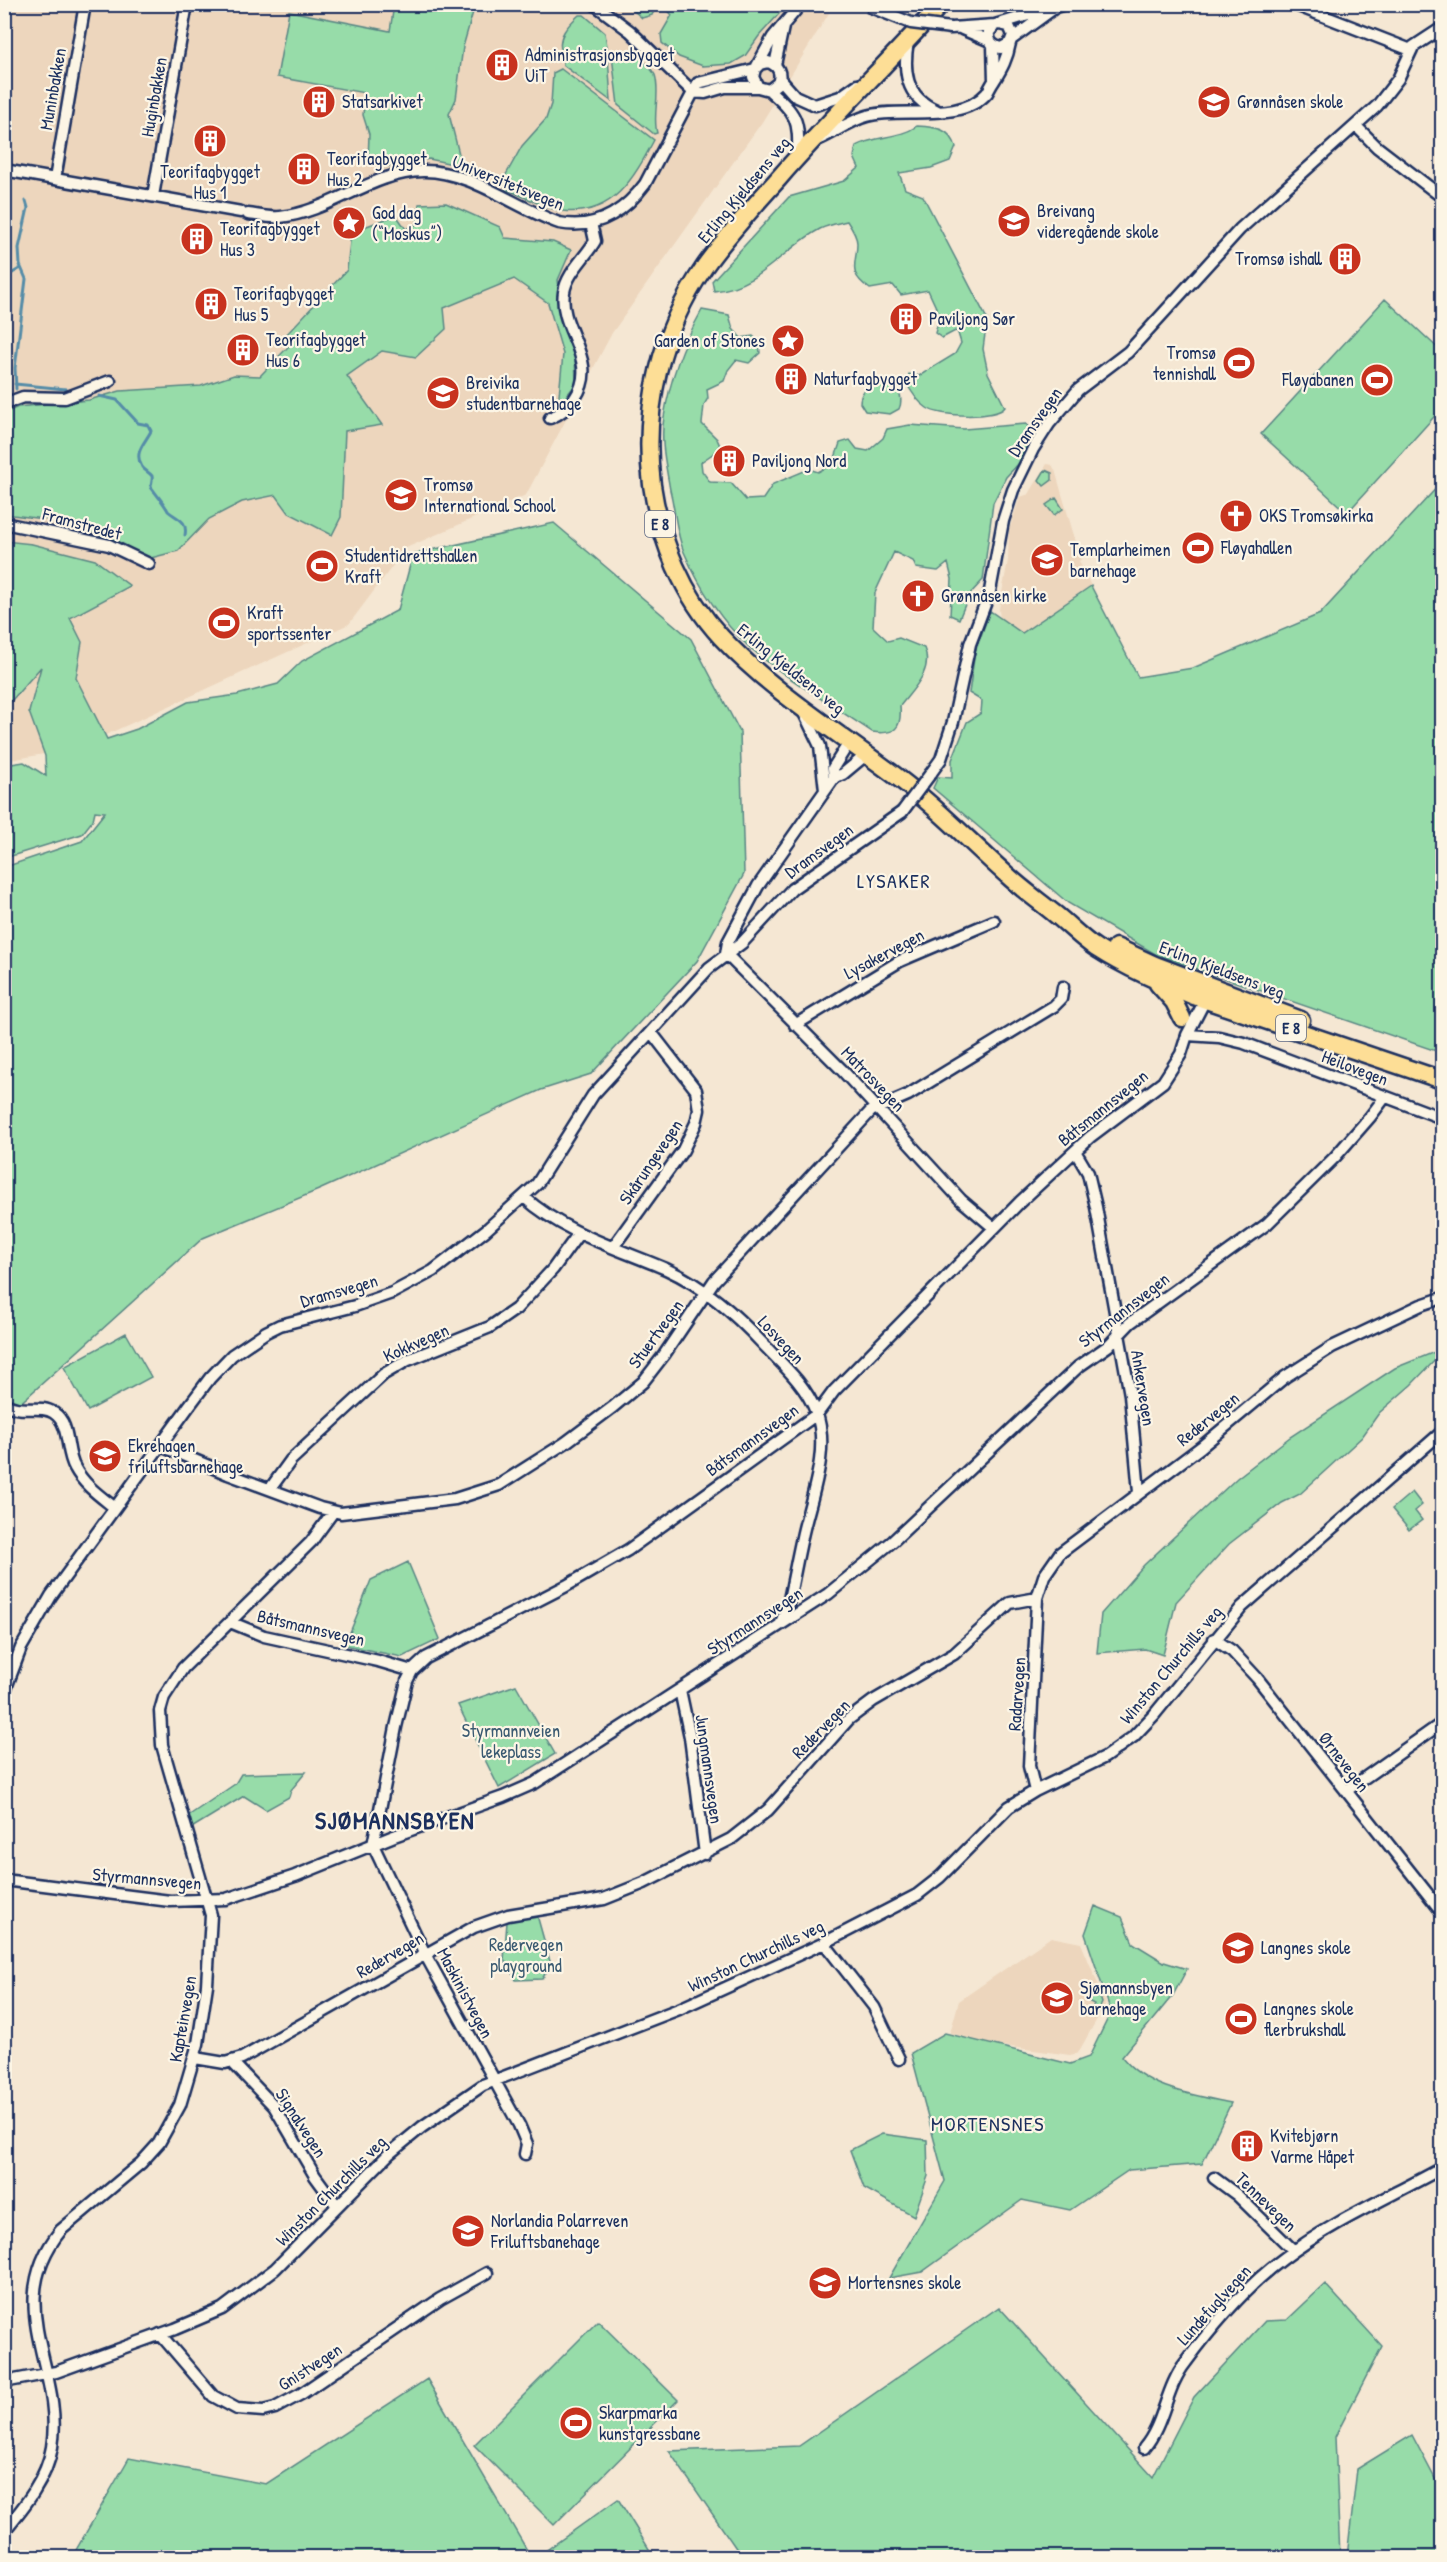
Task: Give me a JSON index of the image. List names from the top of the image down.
{
  "streets": {
    "highway": ["Erling Kjeldsens veg", "E 8"],
    "street": [
      "Muninbakken",
      "Huginbakken",
      "Universitetsvegen",
      "Dramsvegen",
      "Framstredet",
      "Lysakervegen",
      "Heilovegen",
      "Matrosvegen",
      "Båtsmannsvegen",
      "Skårungevegen",
      "Styrmannsvegen",
      "Stuertvegen",
      "Losvegen",
      "Kokkvegen",
      "Ankervegen",
      "Redervegen",
      "Winston Churchills veg",
      "Radarvegen",
      "Ørnevegen",
      "Jungmannsvegen",
      "Maskinistvegen",
      "Kapteinvegen",
      "Signalvegen",
      "Tennevegen",
      "Lundefuglvegen",
      "Gnistvegen"
    ]
  },
  "crossings": [
    ["Muninbakken", "Universitetsvegen"],
    ["Huginbakken", "Universitetsvegen"],
    ["Erling Kjeldsens veg", "Dramsvegen"],
    ["Erling Kjeldsens veg", "E 8"],
    ["Erling Kjeldsens veg", "Båtsmannsvegen"],
    ["Dramsvegen", "Matrosvegen"],
    ["Dramsvegen", "Skårungevegen"],
    ["Dramsvegen", "Stuertvegen"],
    ["Dramsvegen", "Losvegen"],
    ["Lysakervegen", "Matrosvegen"],
    ["Heilovegen", "Båtsmannsvegen"],
    ["Heilovegen", "Styrmannsvegen"],
    ["Matrosvegen", "Båtsmannsvegen"],
    ["Matrosvegen", "Stuertvegen"],
    ["Båtsmannsvegen", "Losvegen"],
    ["Båtsmannsvegen", "Ankervegen"],
    ["Båtsmannsvegen", "Kapteinvegen"],
    ["Skårungevegen", "Losvegen"],
    ["Styrmannsvegen", "Losvegen"],
    ["Styrmannsvegen", "Ankervegen"],
    ["Styrmannsvegen", "Jungmannsvegen"],
    ["Styrmannsvegen", "Maskinistvegen"],
    ["Styrmannsvegen", "Kapteinvegen"],
    ["Stuertvegen", "Losvegen"],
    ["Stuertvegen", "Kokkvegen"],
    ["Stuertvegen", "Kapteinvegen"],
    ["Losvegen", "Kokkvegen"],
    ["Ankervegen", "Redervegen"],
    ["Redervegen", "Radarvegen"],
    ["Redervegen", "Jungmannsvegen"],
    ["Redervegen", "Maskinistvegen"],
    ["Redervegen", "Signalvegen"],
    ["Winston Churchills veg", "Radarvegen"],
    ["Winston Churchills veg", "Ørnevegen"],
    ["Winston Churchills veg", "Maskinistvegen"],
    ["Winston Churchills veg", "Kapteinvegen"],
    ["Winston Churchills veg", "Signalvegen"],
    ["Winston Churchills veg", "Gnistvegen"],
    ["Tennevegen", "Lundefuglvegen"]
  ],
  "districts": ["LYSAKER", "SJØMANNSBYEN", "MORTENSNES"],
  "parks": ["Styrmannveien lekeplass", "Redervegen playground"],
  "places": {
    "building": [
      "Administrasjonsbygget UiT",
      "Statsarkivet",
      "Teorifagbygget Hus 1",
      "Teorifagbygget Hus 2",
      "Teorifagbygget Hus 3",
      "Tromsø ishall",
      "Teorifagbygget Hus 5",
      "Paviljong Sør",
      "Teorifagbygget Hus 6",
      "Naturfagbygget",
      "Paviljong Nord",
      "Kvitebjørn Varme Håpet"
    ],
    "school or university": [
      "Grønnåsen skole",
      "Breivang videregående skole",
      "Breivika studentbarnehage",
      "Tromsø International School",
      "Templarheimen barnehage",
      "Ekrehagen friluftsbarnehage",
      "Langnes skole",
      "Sjømannsbyen barnehage",
      "Norlandia Polarreven Friluftsbanehage",
      "Mortensnes skole"
    ],
    "place": ["God dag (“Moskus”)", "Garden of Stones"],
    "sports": [
      "Tromsø tennishall",
      "Fløyabanen",
      "Fløyahallen",
      "Studentidrettshallen Kraft",
      "Kraft sportssenter",
      "Langnes skole flerbrukshall",
      "Skarpmarka kunstgressbane"
    ],
    "church": ["OKS Tromsøkirka", "Grønnåsen kirke"]
  }
}
